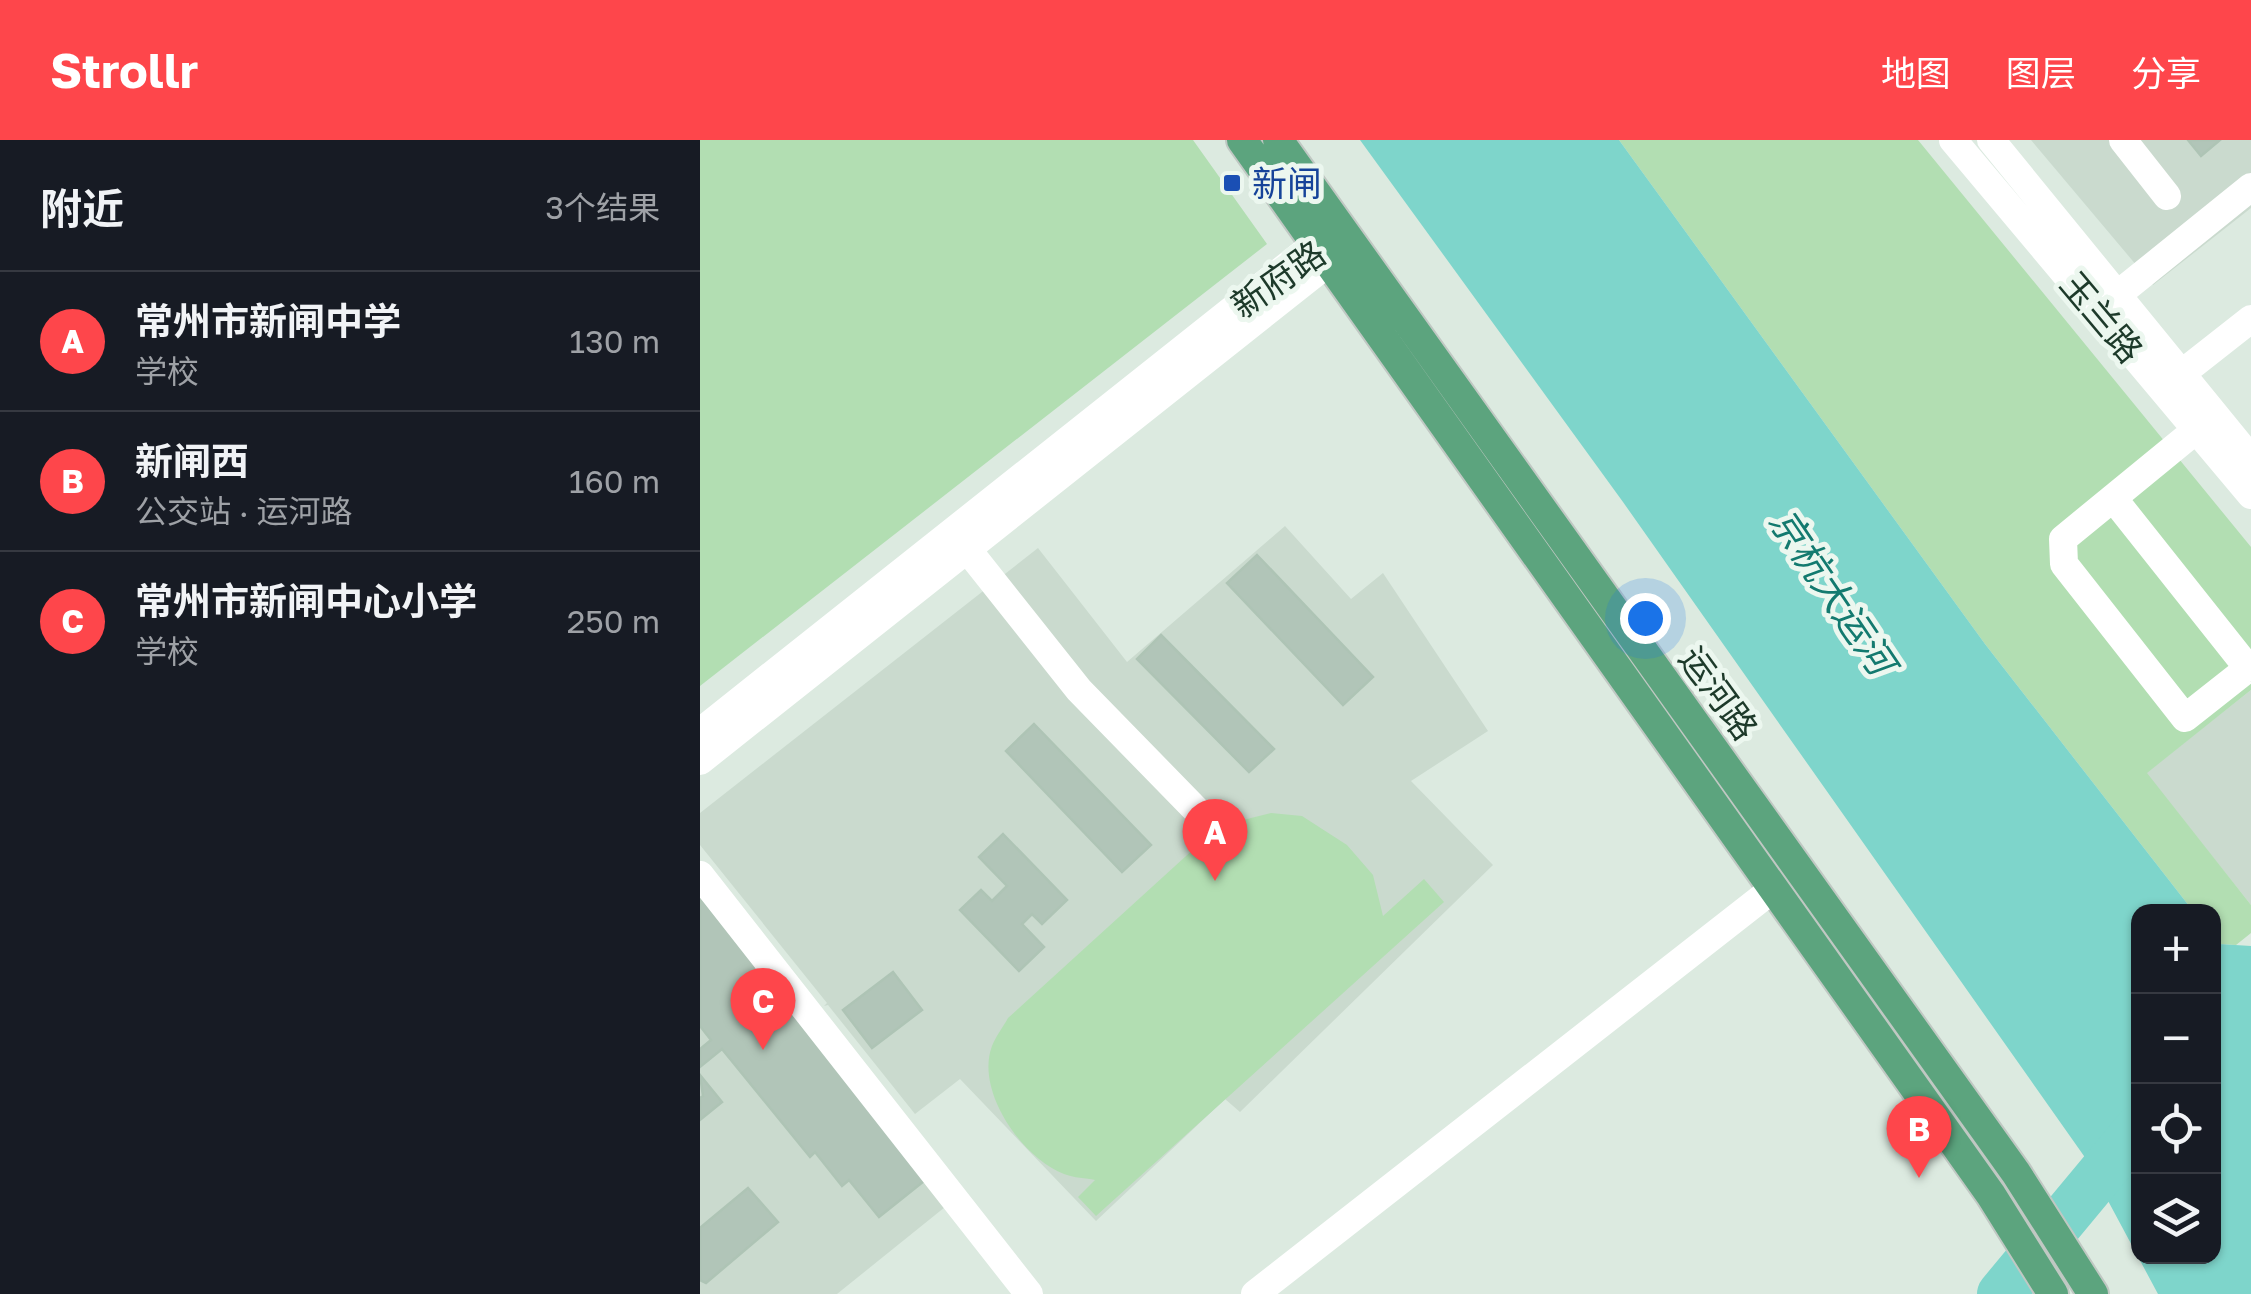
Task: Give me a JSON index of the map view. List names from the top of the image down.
{
  "streets": {
    "main road": ["运河路"],
    "street": ["新府路", "玉兰路"]
  },
  "crossings": [
    ["新府路", "运河路"]
  ],
  "water": ["京杭大运河"],
  "places": {
    "transit": ["新闸"]
  },
  "page": {
    "header": "Strollr",
    "nav": ["地图", "图层", "分享"],
    "heading": ["附近", "3个结果"],
    "list": [
      {
        "mark": "A",
        "name": "常州市新闸中学",
        "note": "学校",
        "value": "130 m"
      },
      {
        "mark": "B",
        "name": "新闸西",
        "note": "公交站 · 运河路",
        "value": "160 m"
      },
      {
        "mark": "C",
        "name": "常州市新闸中心小学",
        "note": "学校",
        "value": "250 m"
      }
    ],
    "pins": ["A", "C", "B"],
    "map_buttons": ["+", "−"]
  }
}
